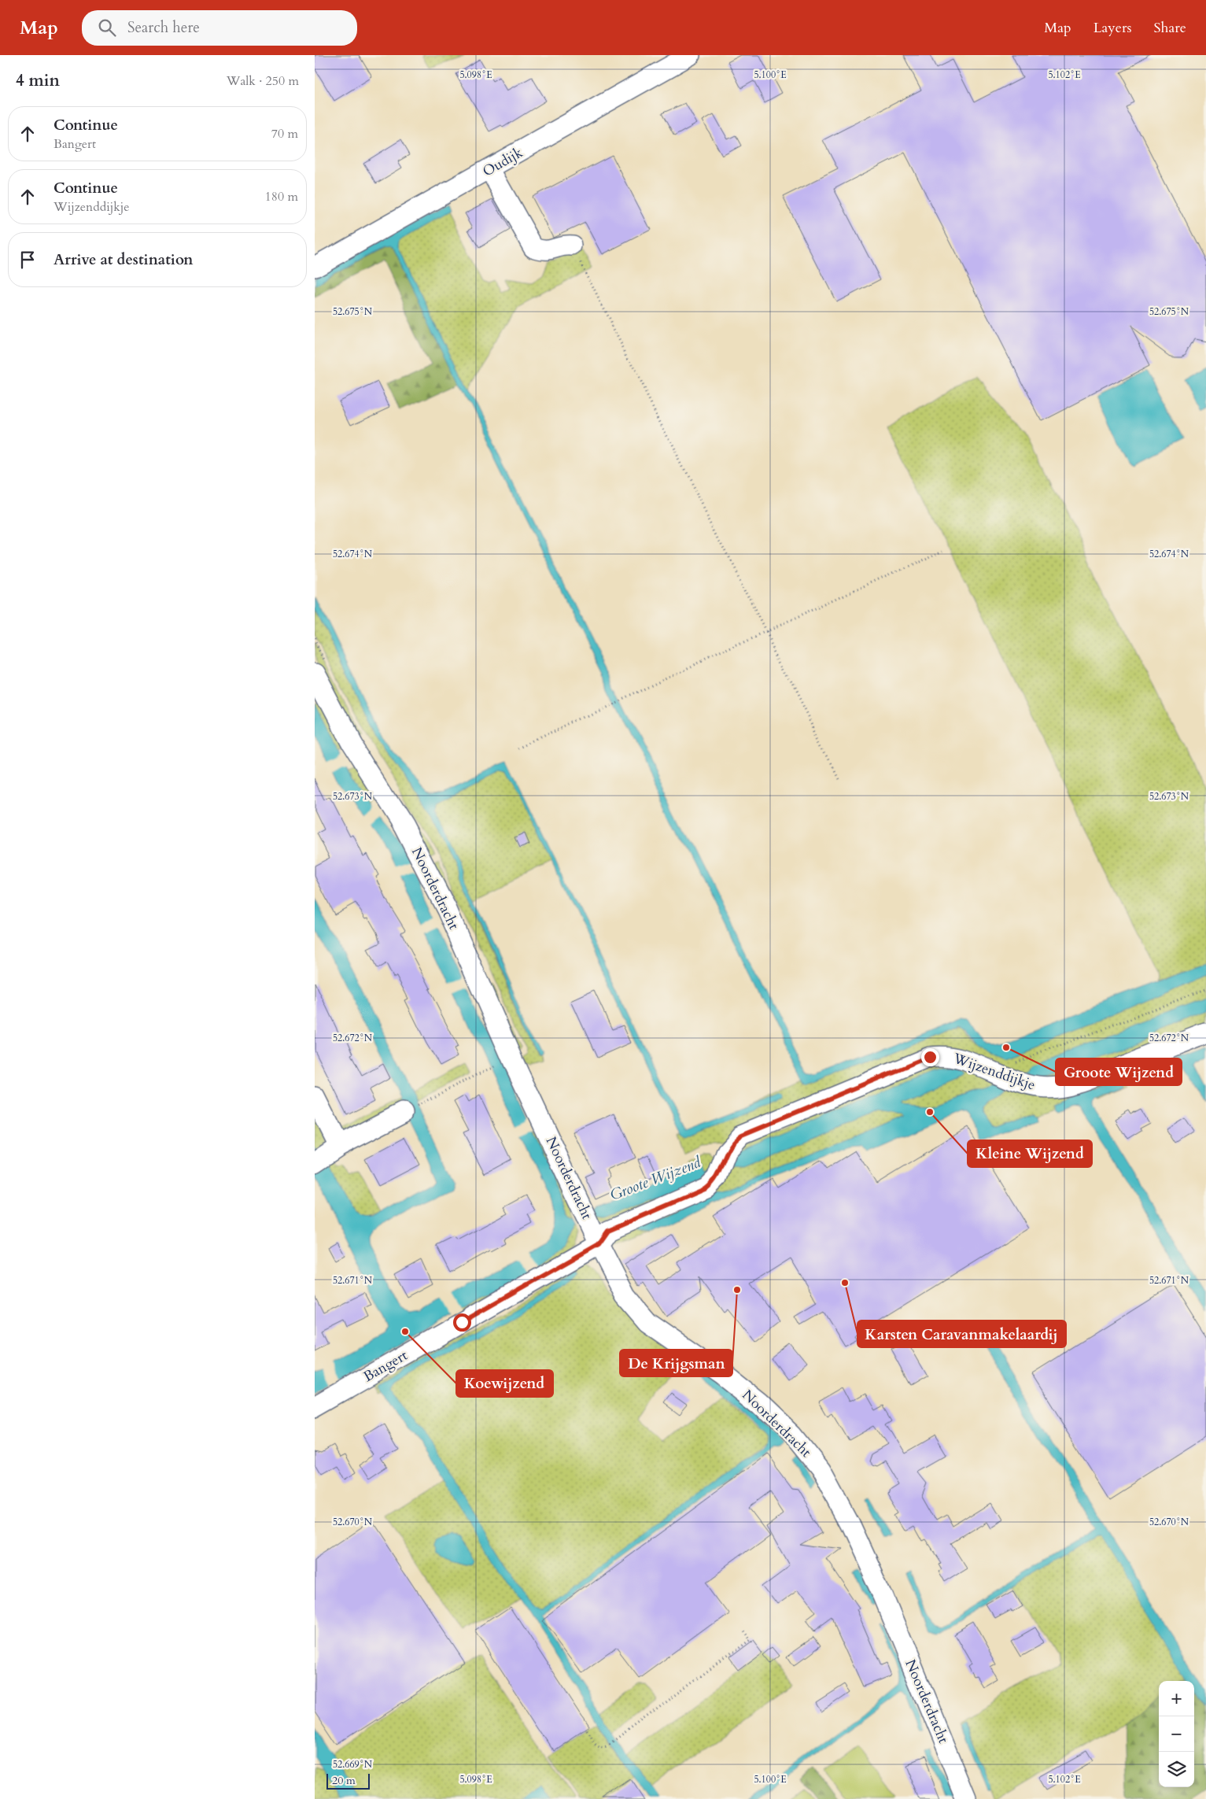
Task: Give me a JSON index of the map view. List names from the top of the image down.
{
  "streets": {
    "street": [
      "Oudijk",
      "Noorderdracht",
      "Wijzenddijkje",
      "Bangert"
    ]
  },
  "crossings": [
    ["Noorderdracht", "Wijzenddijkje"],
    ["Noorderdracht", "Bangert"],
    ["Wijzenddijkje", "Bangert"]
  ],
  "water": ["Groote Wijzend"],
  "places": [
    "Groote Wijzend",
    "Kleine Wijzend",
    "Karsten Caravanmakelaardij",
    "De Krijgsman",
    "Koewijzend"
  ],
  "scale_bar": "20 m",
  "page": {
    "header": "Map",
    "search": "Search here",
    "nav": ["Map", "Layers", "Share"],
    "heading": ["4 min", "Walk · 250 m"],
    "list": [
      ["Continue", "Bangert", "70 m"],
      ["Continue", "Wijzenddijkje", "180 m"],
      "Arrive at destination"
    ],
    "map_buttons": ["+", "−"],
    "scale": "20 m"
  },
  "coordinates": [
    "5.098°E",
    "5.100°E",
    "5.102°E",
    "52.675°N",
    "52.674°N",
    "52.673°N",
    "52.672°N",
    "52.671°N",
    "52.670°N",
    "52.669°N"
  ]
}
